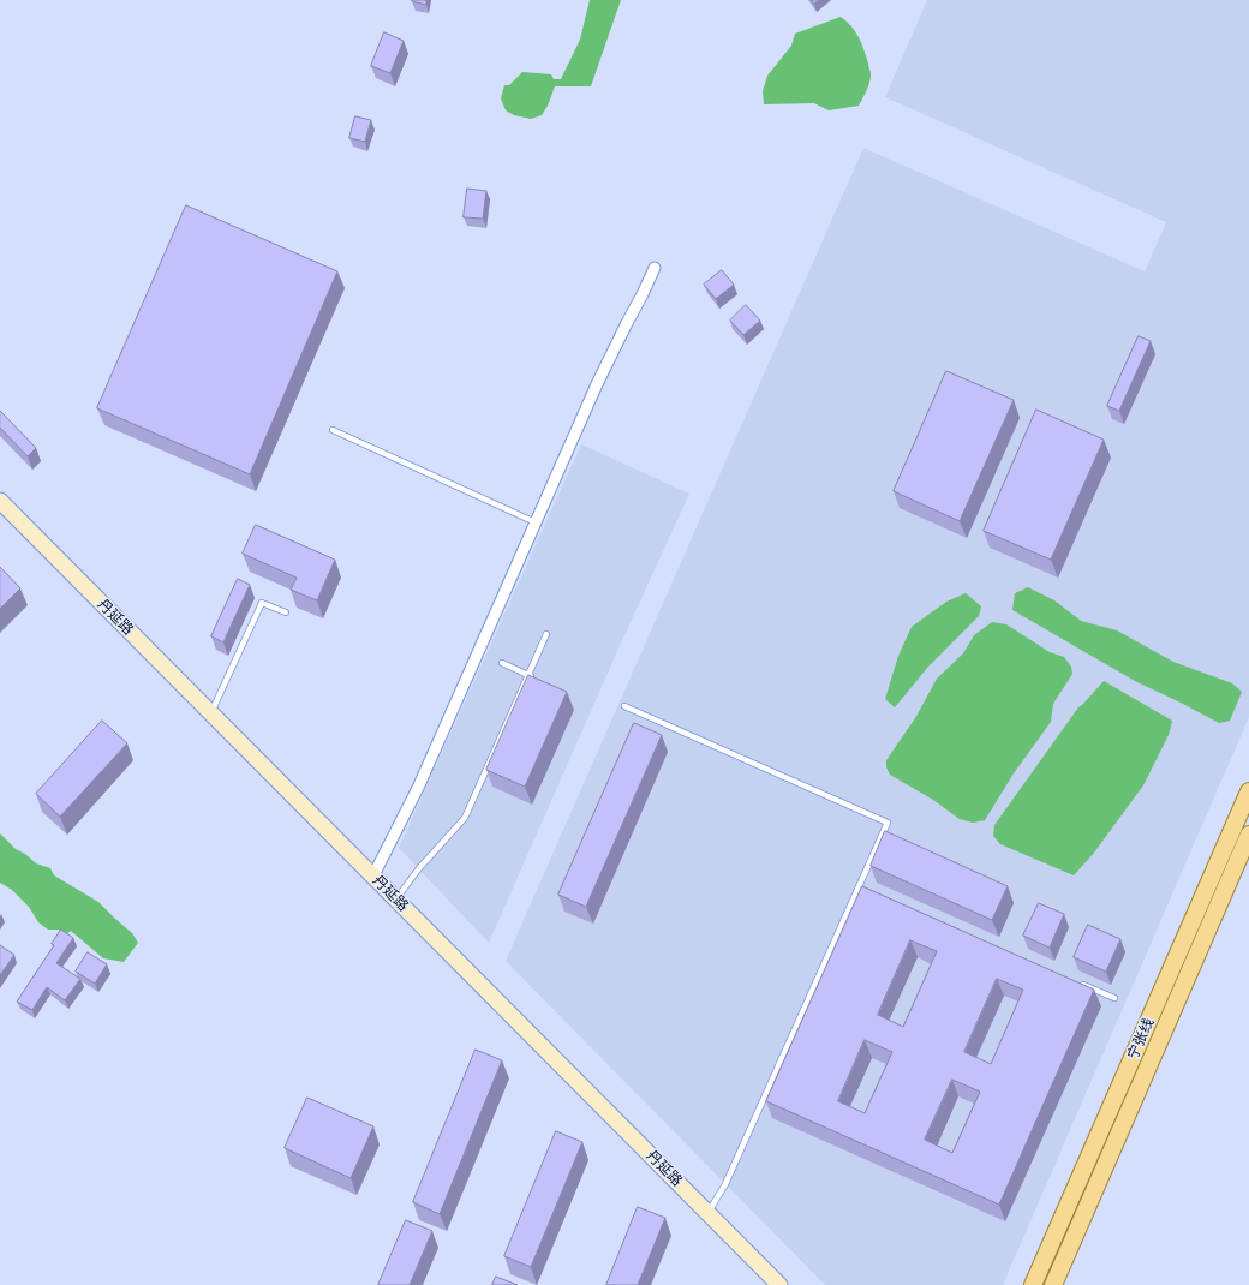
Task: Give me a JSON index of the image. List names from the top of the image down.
{
  "streets": {
    "main road": ["丹延路", "宁张线"]
  }
}
